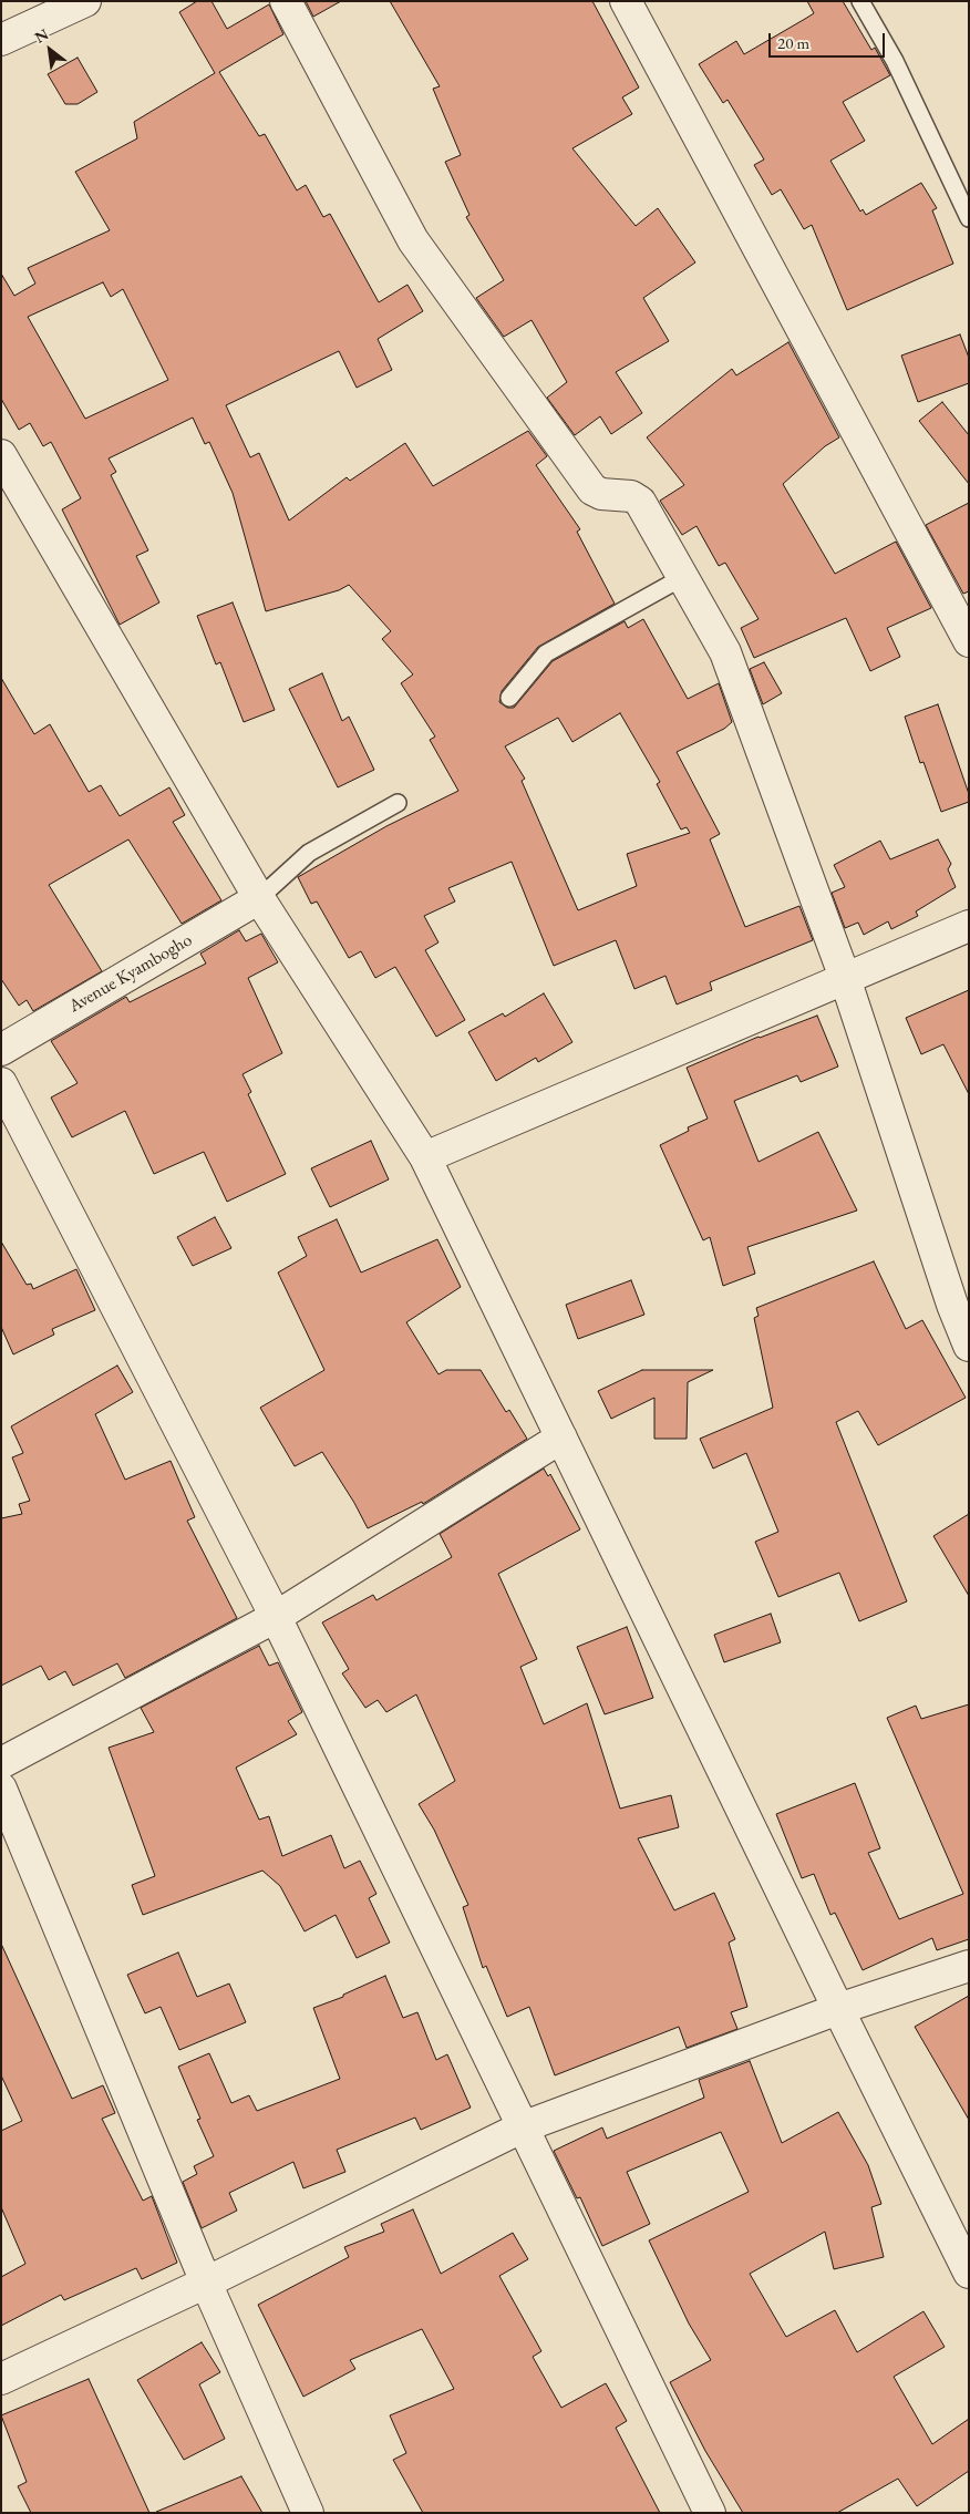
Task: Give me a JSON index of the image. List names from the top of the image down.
{
  "streets": {
    "street": ["Avenue Kyambogho"]
  },
  "scale_bar": "20 m",
  "north": "top left"
}
